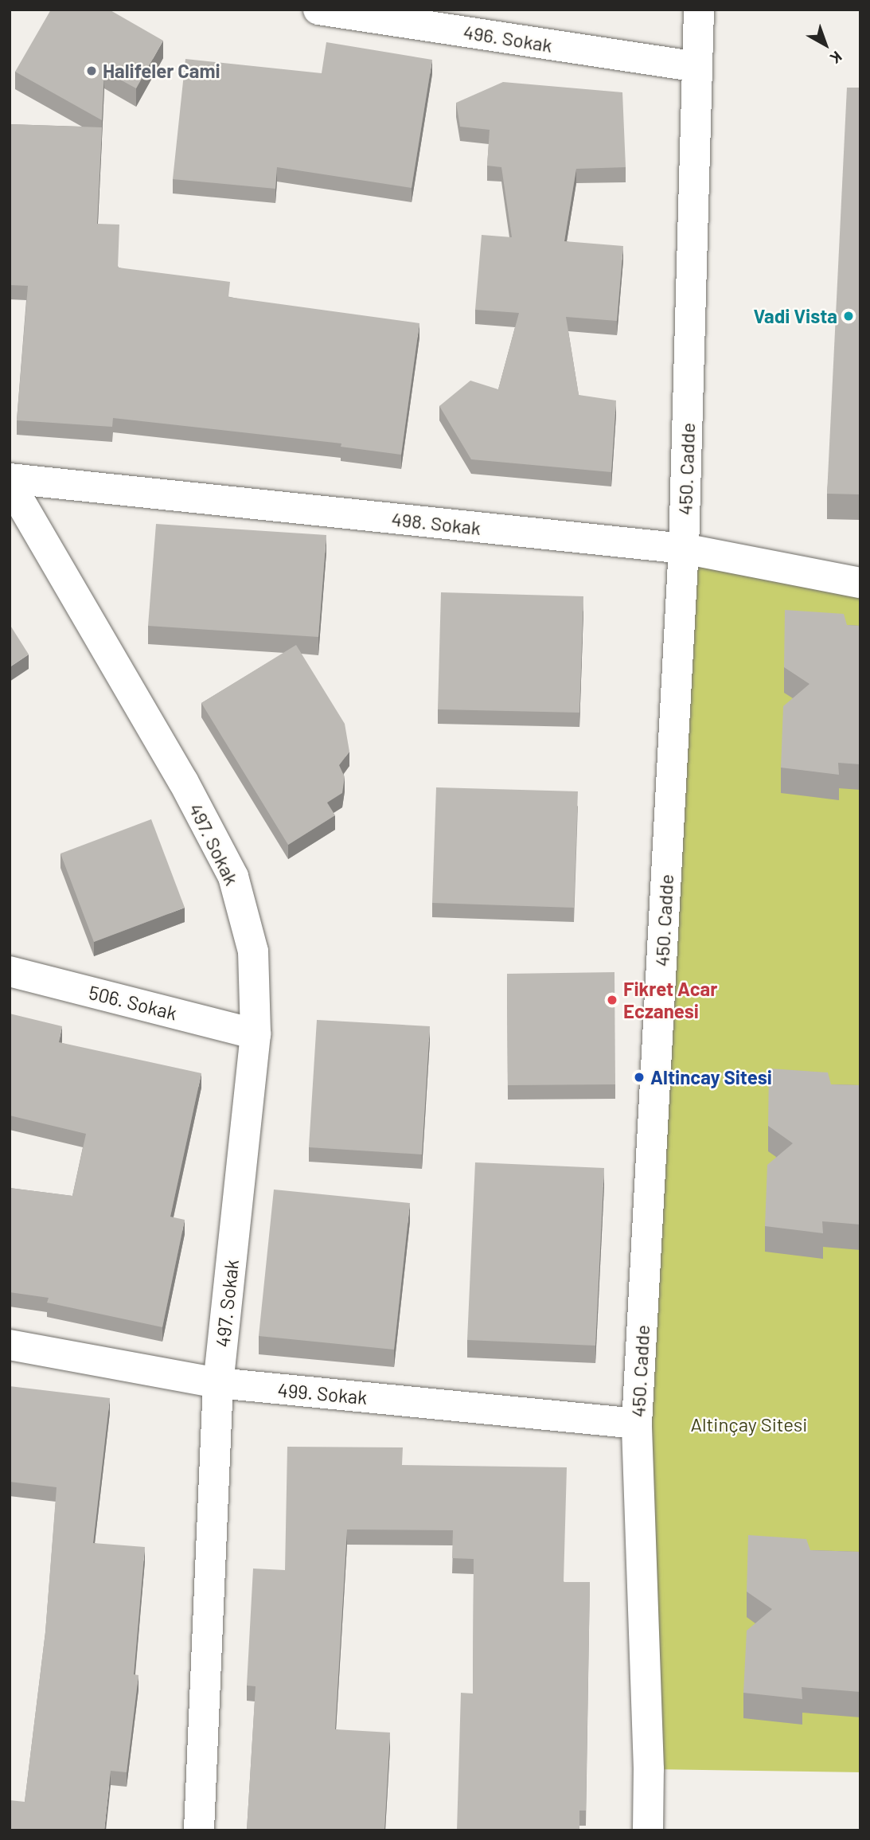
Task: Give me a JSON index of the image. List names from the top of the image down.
{
  "streets": {
    "street": [
      "496. Sokak",
      "450. Cadde",
      "498. Sokak",
      "497. Sokak",
      "506. Sokak",
      "499. Sokak"
    ]
  },
  "crossings": [
    ["496. Sokak", "450. Cadde"],
    ["450. Cadde", "498. Sokak"],
    ["450. Cadde", "499. Sokak"],
    ["497. Sokak", "506. Sokak"],
    ["497. Sokak", "499. Sokak"]
  ],
  "parks": ["Altinçay Sitesi"],
  "places": [
    "Halifeler Cami",
    "Vadi Vista",
    "Fikret Acar Eczanesi",
    "Altincay Sitesi"
  ],
  "north": "bottom right"
}
